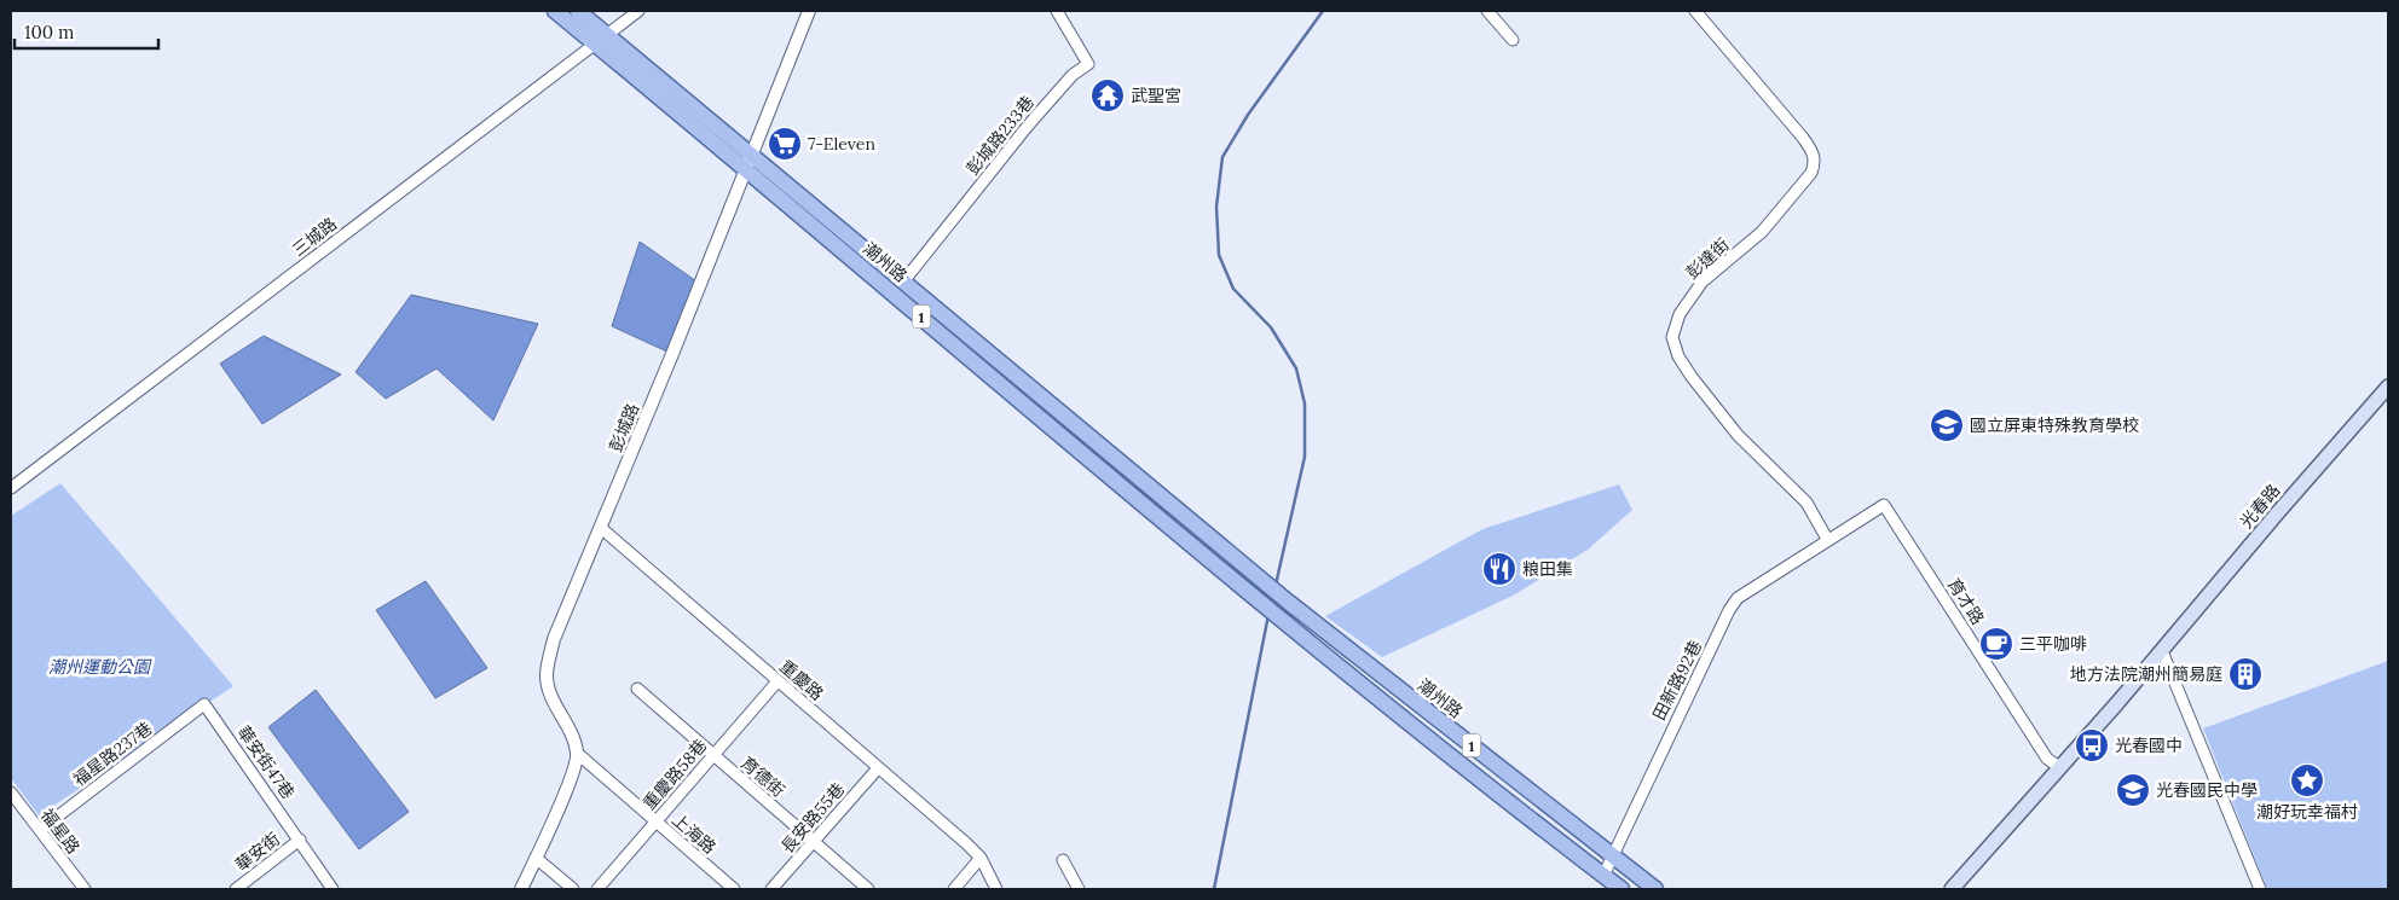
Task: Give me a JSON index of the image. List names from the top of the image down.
{
  "streets": {
    "main road": ["潮州路", "1", "光春路"],
    "street": [
      "彭城路233巷",
      "三城路",
      "彭達街",
      "彭城路",
      "育才路",
      "重慶路",
      "田新路92巷",
      "福星路237巷",
      "華安街47巷",
      "重慶路58巷",
      "育德街",
      "長安路55巷",
      "福星路",
      "上海路",
      "華安街"
    ]
  },
  "crossings": [
    ["彭城路233巷", "潮州路"],
    ["三城路", "潮州路"],
    ["彭達街", "育才路"],
    ["彭達街", "田新路92巷"],
    ["潮州路", "1"],
    ["潮州路", "彭城路"],
    ["潮州路", "田新路92巷"],
    ["1", "田新路92巷"],
    ["彭城路", "重慶路"],
    ["彭城路", "上海路"],
    ["光春路", "育才路"],
    ["育才路", "田新路92巷"],
    ["重慶路", "重慶路58巷"],
    ["重慶路", "長安路55巷"],
    ["福星路237巷", "華安街47巷"],
    ["福星路237巷", "福星路"],
    ["華安街47巷", "華安街"],
    ["重慶路58巷", "育德街"],
    ["重慶路58巷", "上海路"],
    ["育德街", "長安路55巷"]
  ],
  "parks": ["潮州運動公園"],
  "places": {
    "temple": ["武聖宮"],
    "supermarket": ["7-Eleven"],
    "school or university": ["國立屏東特殊教育學校", "光春國民中學"],
    "restaurant": ["粮田集"],
    "cafe": ["三平咖啡"],
    "building": ["地方法院潮州簡易庭"],
    "bus stop": ["光春國中"],
    "place": ["潮好玩幸福村"]
  },
  "scale_bar": "100 m"
}
